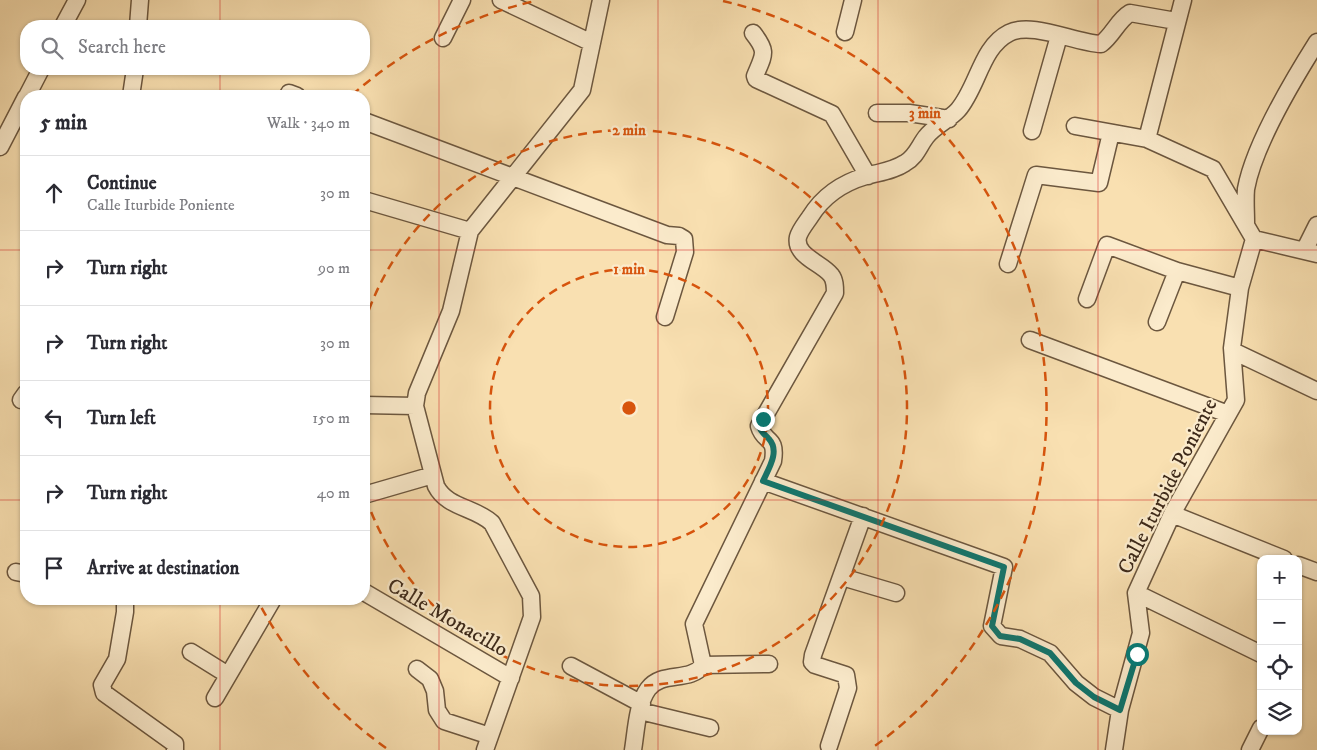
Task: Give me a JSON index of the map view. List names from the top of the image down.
{
  "streets": {
    "street": ["Calle Iturbide Poniente", "Calle Monacillo"]
  },
  "page": {
    "search": "Search here",
    "heading": ["5 min", "Walk · 340 m"],
    "list": [
      ["Continue", "Calle Iturbide Poniente", "30 m"],
      ["Turn right", "90 m"],
      ["Turn right", "30 m"],
      ["Turn left", "150 m"],
      ["Turn right", "40 m"],
      "Arrive at destination"
    ],
    "map_buttons": ["+", "−"]
  },
  "rings": ["3 min", "2 min", "1 min"]
}
